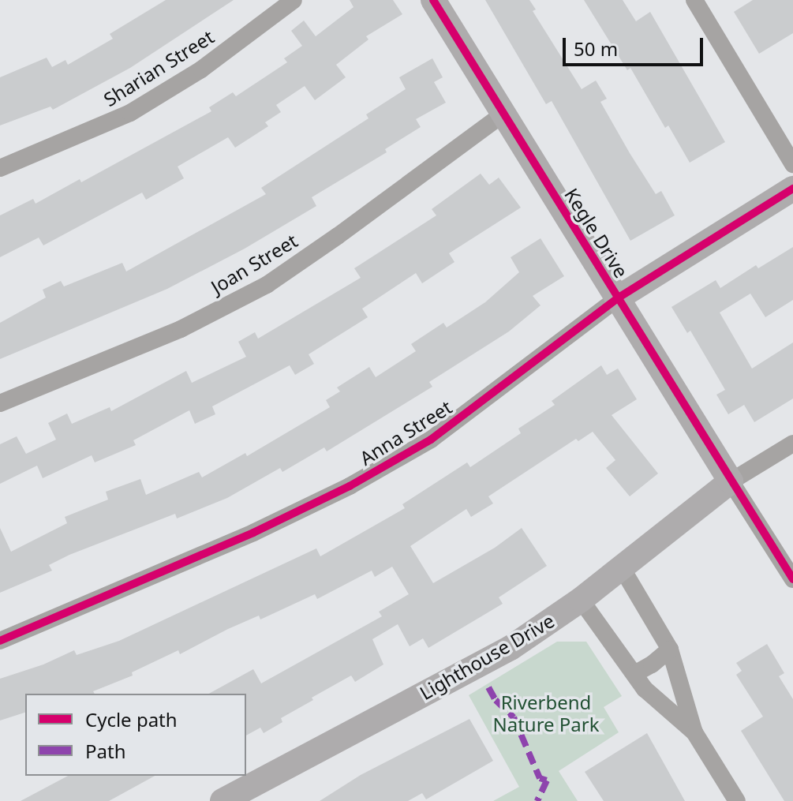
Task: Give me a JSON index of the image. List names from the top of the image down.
{
  "streets": {
    "street": [
      "Sharian Street",
      "Kegle Drive",
      "Joan Street",
      "Anna Street",
      "Lighthouse Drive"
    ]
  },
  "crossings": [
    ["Kegle Drive", "Joan Street"],
    ["Kegle Drive", "Anna Street"],
    ["Kegle Drive", "Lighthouse Drive"]
  ],
  "parks": ["Riverbend Nature Park"],
  "legend": ["Cycle path", "Path"],
  "scale_bar": "50 m"
}
